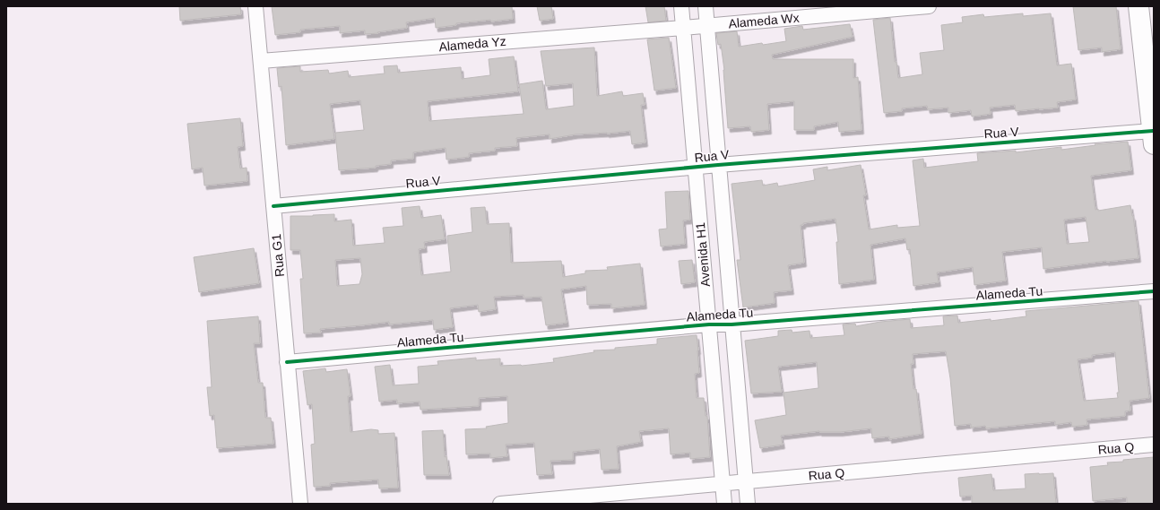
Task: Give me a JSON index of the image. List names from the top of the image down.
{
  "streets": {
    "street": [
      "Alameda Wx",
      "Alameda Yz",
      "Rua V",
      "Avenida H1",
      "Rua G1",
      "Alameda Tu",
      "Rua Q"
    ]
  },
  "crossings": [
    ["Alameda Wx", "Alameda Yz"],
    ["Alameda Wx", "Avenida H1"],
    ["Alameda Yz", "Avenida H1"],
    ["Alameda Yz", "Rua G1"],
    ["Rua V", "Avenida H1"],
    ["Rua V", "Rua G1"],
    ["Avenida H1", "Alameda Tu"],
    ["Avenida H1", "Rua Q"],
    ["Rua G1", "Alameda Tu"]
  ]
}
